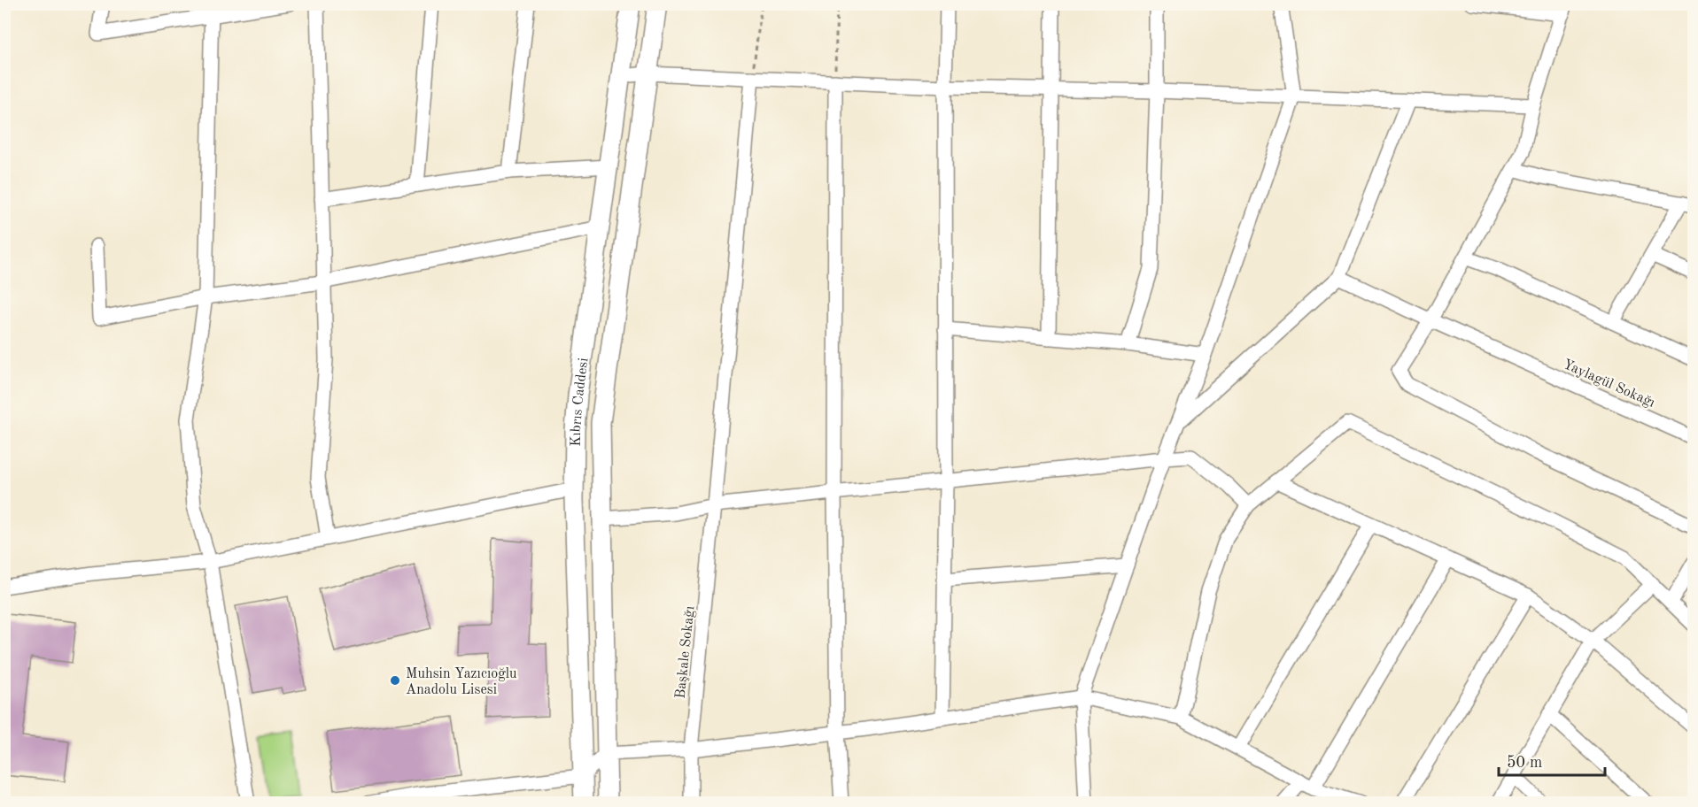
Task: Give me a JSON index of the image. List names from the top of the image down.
{
  "streets": {
    "main road": ["Kıbrıs Caddesi"],
    "street": ["Yaylagül Sokağı", "Başkale Sokağı"]
  },
  "places": ["Muhsin Yazıcıoğlu Anadolu Lisesi"],
  "scale_bar": "50 m"
}
